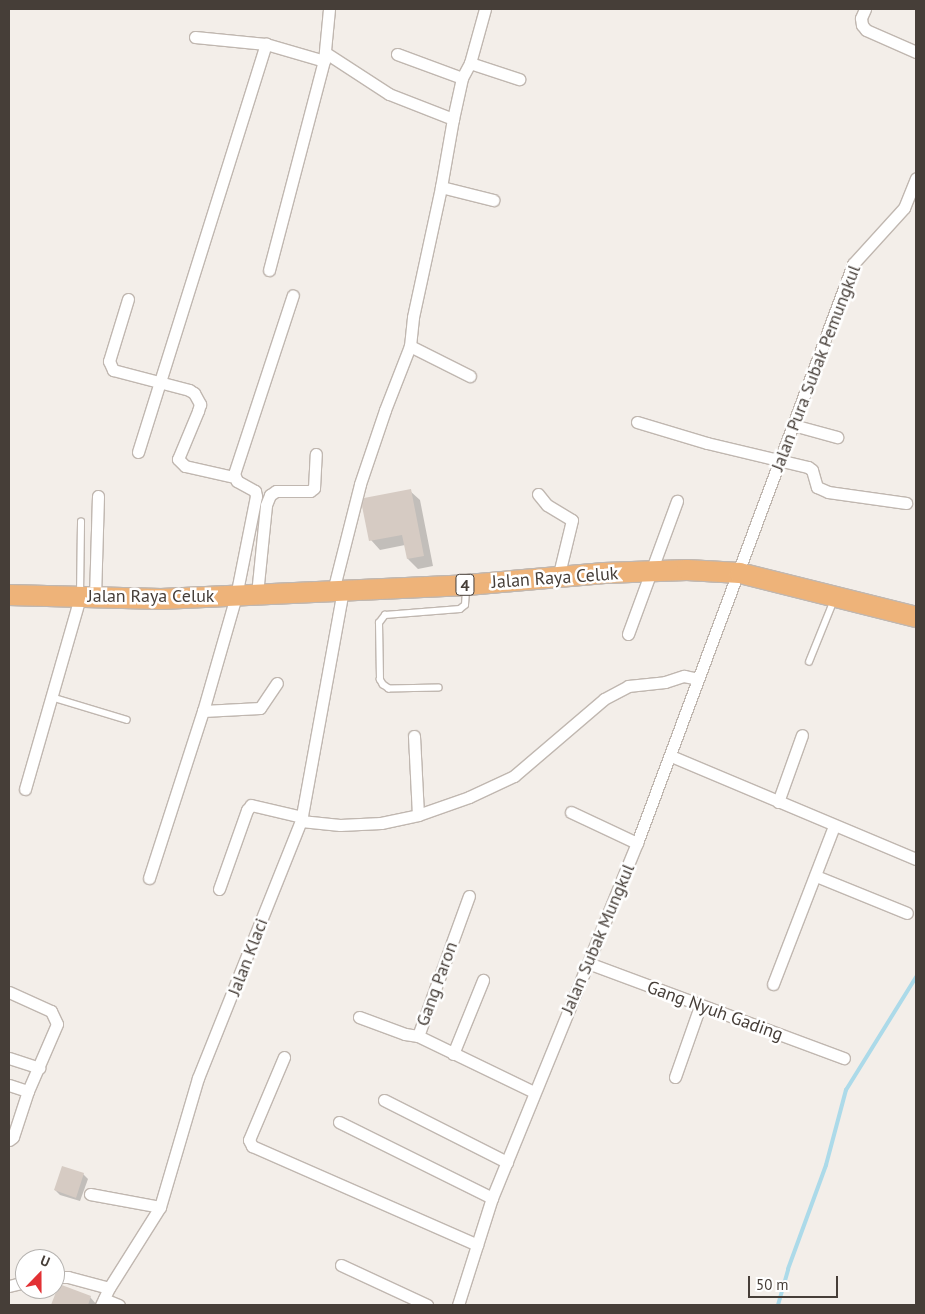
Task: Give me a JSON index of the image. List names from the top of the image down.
{
  "streets": {
    "highway": ["Jalan Raya Celuk", "4"],
    "street": [
      "Jalan Pura Subak Pemungkul",
      "Jalan Subak Mungkul",
      "Jalan Klaci",
      "Gang Paron",
      "Gang Nyuh Gading"
    ]
  },
  "crossings": [
    ["Jalan Pura Subak Pemungkul", "Jalan Raya Celuk"],
    ["Jalan Pura Subak Pemungkul", "Jalan Subak Mungkul"],
    ["Jalan Raya Celuk", "Jalan Subak Mungkul"],
    ["Jalan Raya Celuk", "Jalan Klaci"],
    ["Jalan Subak Mungkul", "Gang Paron"],
    ["Jalan Subak Mungkul", "Gang Nyuh Gading"]
  ],
  "scale_bar": "50 m",
  "north": "top"
}
